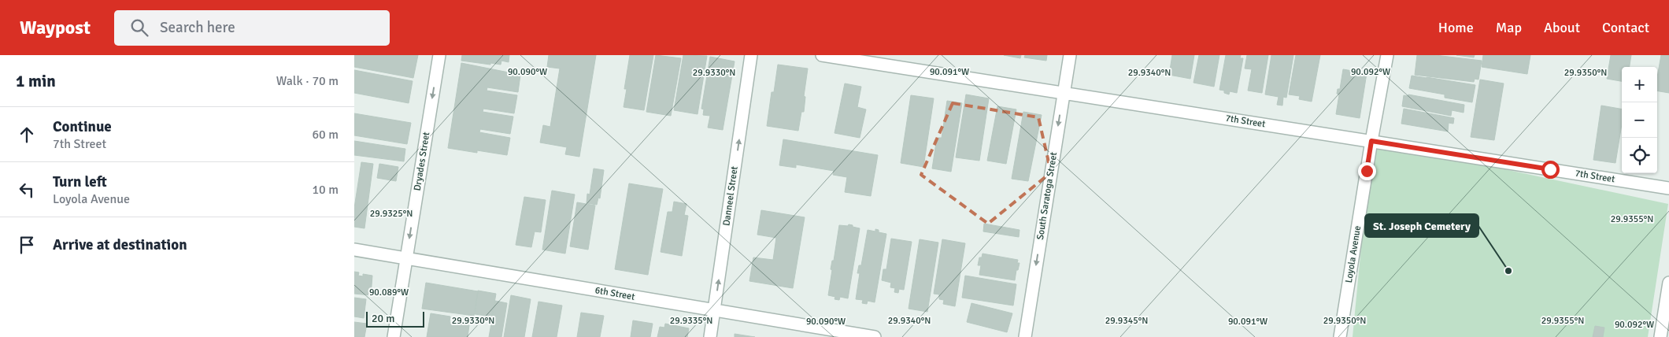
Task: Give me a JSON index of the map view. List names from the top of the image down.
{
  "streets": {
    "street": [
      "7th Street",
      "Dryades Street",
      "Danneel Street",
      "South Saratoga Street",
      "Loyola Avenue",
      "6th Street"
    ]
  },
  "crossings": [
    ["7th Street", "South Saratoga Street"],
    ["7th Street", "Loyola Avenue"],
    ["Dryades Street", "6th Street"],
    ["Danneel Street", "6th Street"]
  ],
  "one_way": ["Dryades Street", "Danneel Street", "South Saratoga Street"],
  "places": ["St. Joseph Cemetery"],
  "scale_bar": "20 m",
  "page": {
    "header": "Waypost",
    "search": "Search here",
    "nav": [
      "Home",
      "Map",
      "About",
      "Contact"
    ],
    "heading": ["1 min", "Walk · 70 m"],
    "map_buttons": ["+", "−"],
    "list": [
      ["Continue", "7th Street", "60 m"],
      ["Turn left", "Loyola Avenue", "10 m"],
      "Arrive at destination"
    ],
    "scale": "20 m"
  },
  "coordinates": [
    "90.090°W",
    "90.091°W",
    "90.092°W",
    "29.9330°N",
    "29.9340°N",
    "29.9350°N",
    "29.9325°N",
    "29.9355°N",
    "90.089°W",
    "29.9335°N",
    "29.9345°N"
  ]
}
